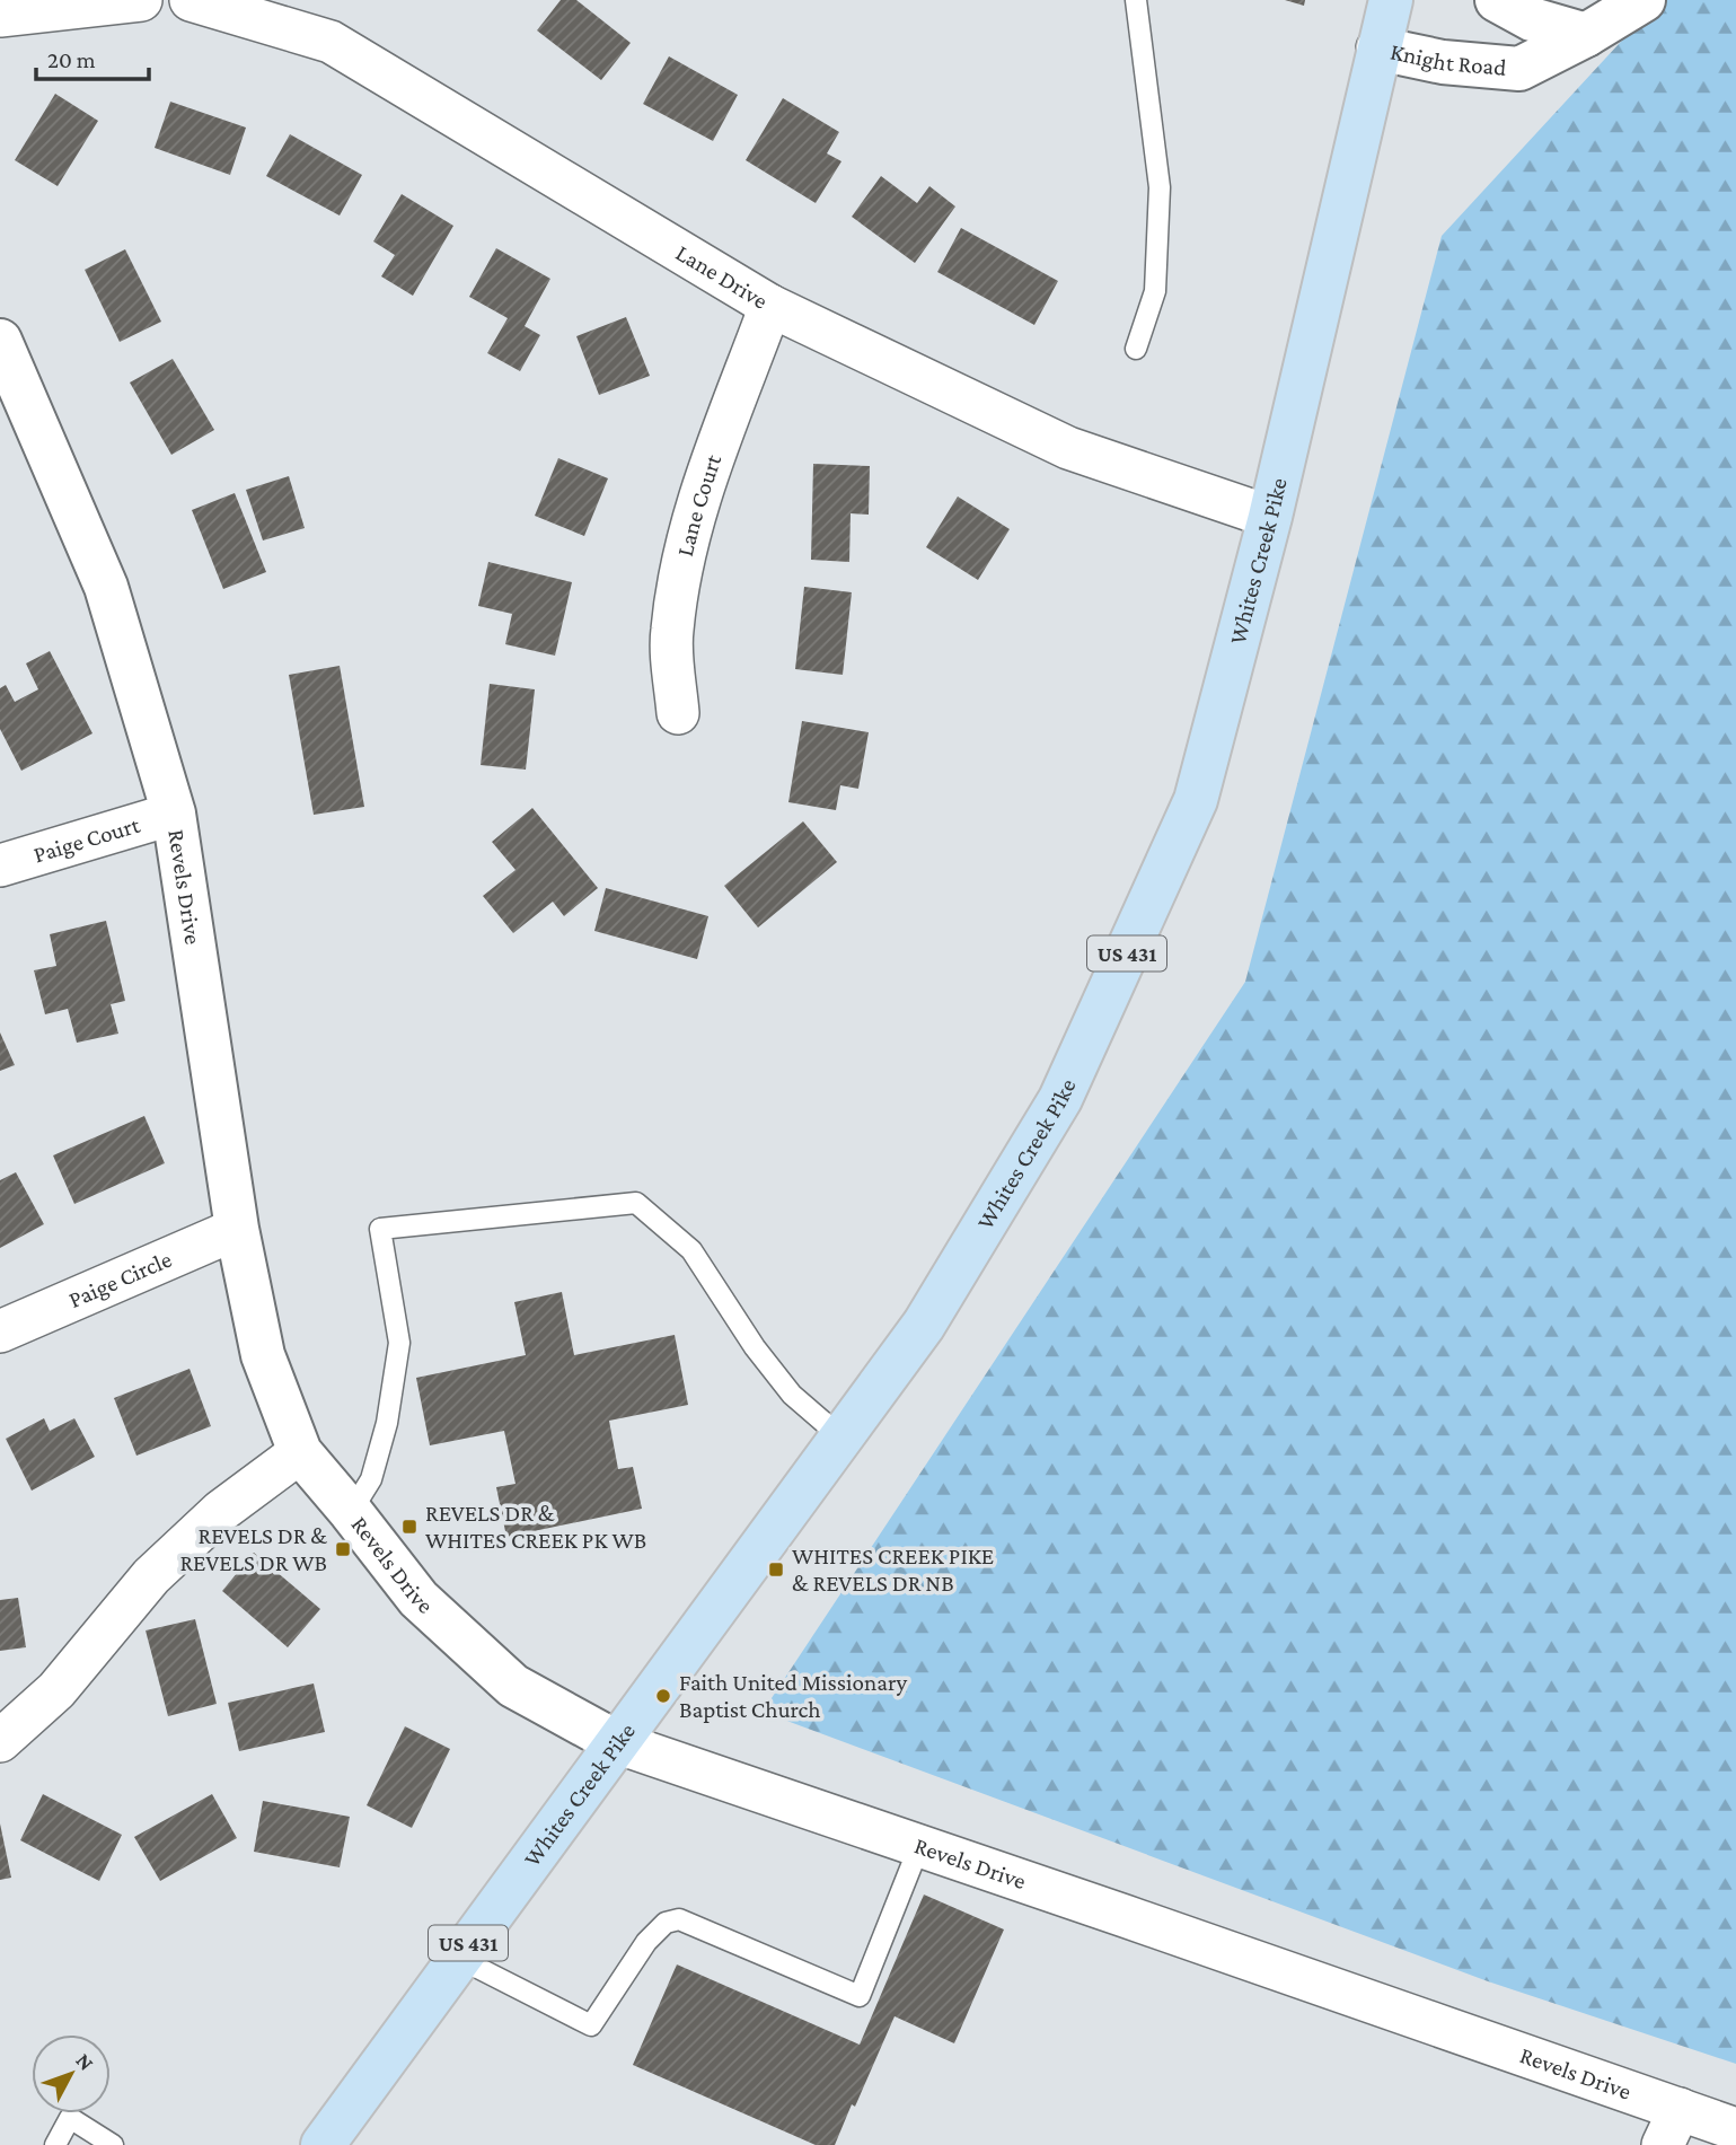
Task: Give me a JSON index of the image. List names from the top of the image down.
{
  "streets": {
    "main road": ["Whites Creek Pike", "US 431"],
    "street": [
      "Knight Road",
      "Lane Drive",
      "Lane Court",
      "Paige Court",
      "Revels Drive",
      "Paige Circle"
    ]
  },
  "crossings": [
    ["Knight Road", "Whites Creek Pike"],
    ["Lane Drive", "Lane Court"],
    ["Lane Drive", "Whites Creek Pike"],
    ["Whites Creek Pike", "Revels Drive"],
    ["Paige Court", "Revels Drive"],
    ["Revels Drive", "Paige Circle"]
  ],
  "places": {
    "transit": ["REVELS DR & WHITES CREEK PK WB", "REVELS DR & REVELS DR WB", "WHITES CREEK PIKE & REVELS DR NB"],
    "other": ["Faith United Missionary Baptist Church"]
  },
  "scale_bar": "20 m",
  "north": "top right"
}
